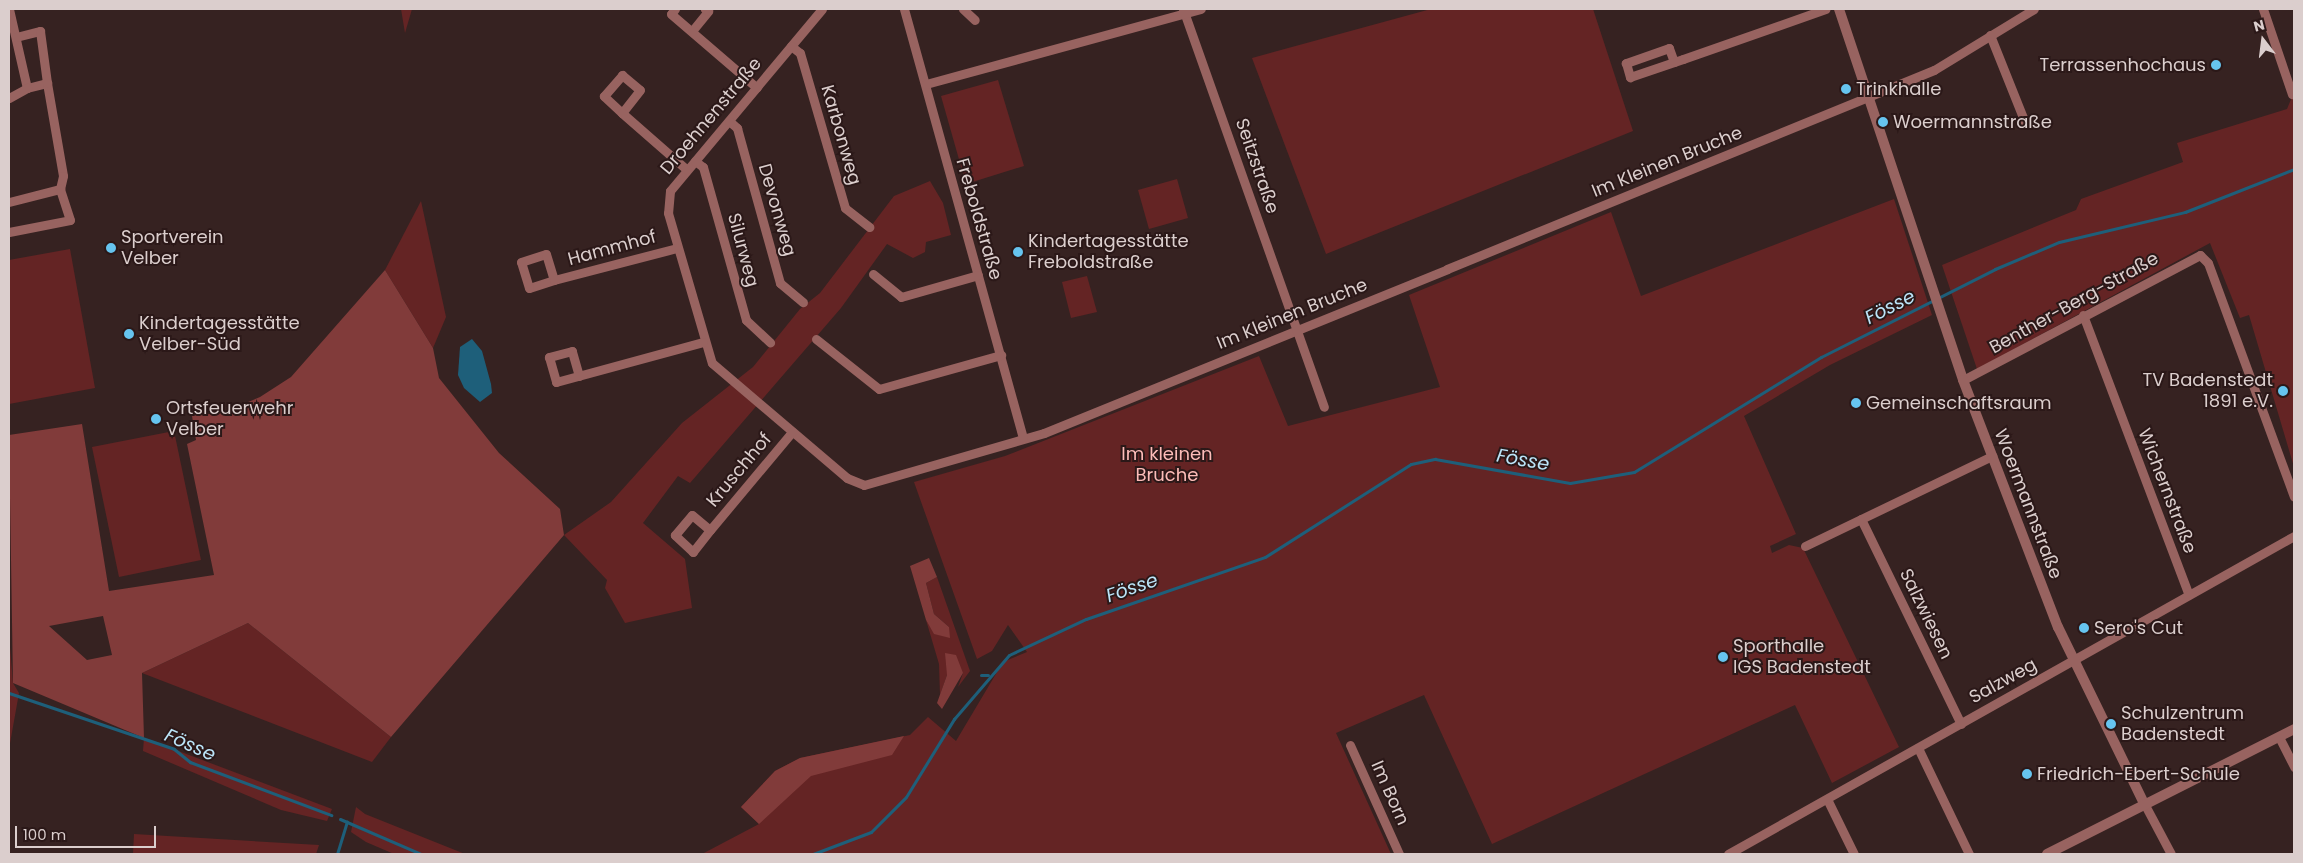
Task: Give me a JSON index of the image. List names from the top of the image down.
{
  "streets": {
    "street": [
      "Droehnenstraße",
      "Karbonweg",
      "Im Kleinen Bruche",
      "Seitzstraße",
      "Devonweg",
      "Freboldstraße",
      "Hammhof",
      "Silurweg",
      "Benther-Berg-Straße",
      "Kruschhof",
      "Wichernstraße",
      "Woermannstraße",
      "Salzwiesen",
      "Salzweg",
      "Im Born"
    ]
  },
  "crossings": [
    ["Droehnenstraße", "Karbonweg"],
    ["Droehnenstraße", "Im Kleinen Bruche"],
    ["Droehnenstraße", "Devonweg"],
    ["Droehnenstraße", "Hammhof"],
    ["Droehnenstraße", "Silurweg"],
    ["Im Kleinen Bruche", "Seitzstraße"],
    ["Im Kleinen Bruche", "Freboldstraße"],
    ["Im Kleinen Bruche", "Kruschhof"],
    ["Im Kleinen Bruche", "Woermannstraße"],
    ["Benther-Berg-Straße", "Wichernstraße"],
    ["Benther-Berg-Straße", "Woermannstraße"],
    ["Wichernstraße", "Salzweg"],
    ["Woermannstraße", "Salzweg"],
    ["Salzwiesen", "Salzweg"]
  ],
  "water": ["Fösse"],
  "parks": ["Im kleinen Bruche"],
  "places": [
    "Terrassenhochaus",
    "Trinkhalle",
    "Woermannstraße",
    "Sportverein Velber",
    "Kindertagesstätte Freboldstraße",
    "Kindertagesstätte Velber-Süd",
    "TV Badenstedt 1891 e.V.",
    "Gemeinschaftsraum",
    "Ortsfeuerwehr Velber",
    "Sero's Cut",
    "Sporthalle IGS Badenstedt",
    "Schulzentrum Badenstedt",
    "Friedrich-Ebert-Schule"
  ],
  "scale_bar": "100 m",
  "north": "top"
}
